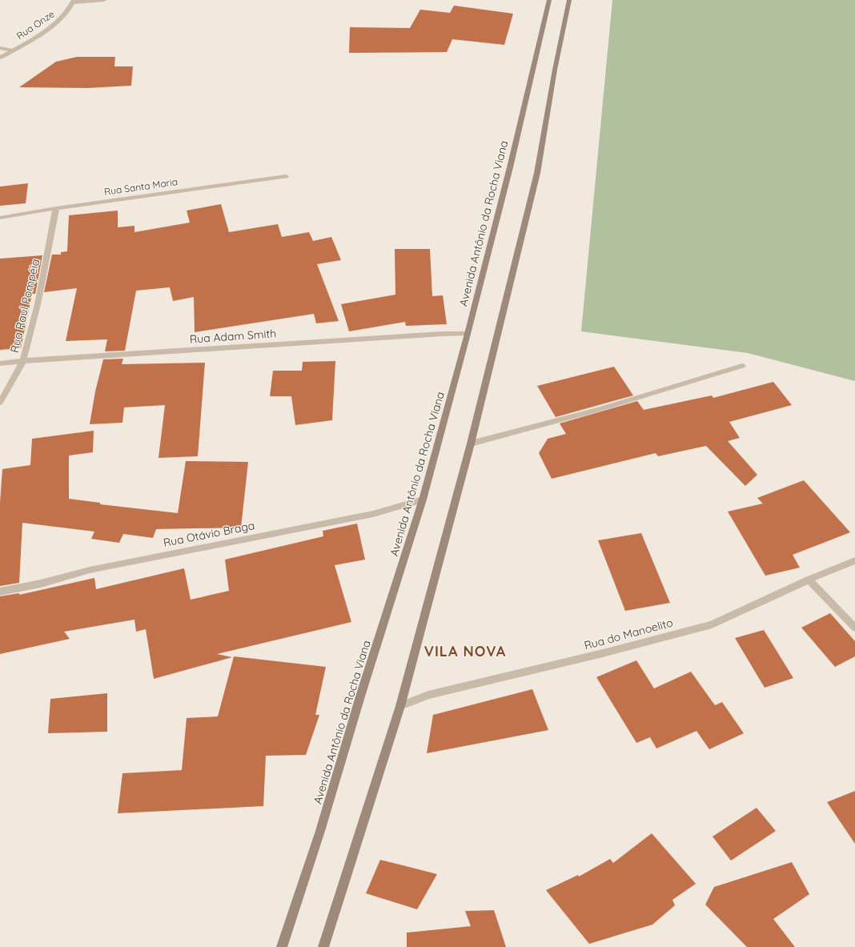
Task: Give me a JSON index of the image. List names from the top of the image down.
{
  "streets": {
    "main road": ["Avenida Antônio da Rocha Viana"],
    "street": [
      "Rua Onze",
      "Rua Santa Maria",
      "Rua Raul Pompéia",
      "Rua Adam Smith",
      "Rua Otávio Braga",
      "Rua do Manoelito"
    ]
  },
  "crossings": [
    ["Rua Santa Maria", "Rua Raul Pompéia"],
    ["Avenida Antônio da Rocha Viana", "Rua Adam Smith"],
    ["Avenida Antônio da Rocha Viana", "Rua Otávio Braga"],
    ["Rua Raul Pompéia", "Rua Adam Smith"]
  ],
  "districts": ["VILA NOVA"]
}
